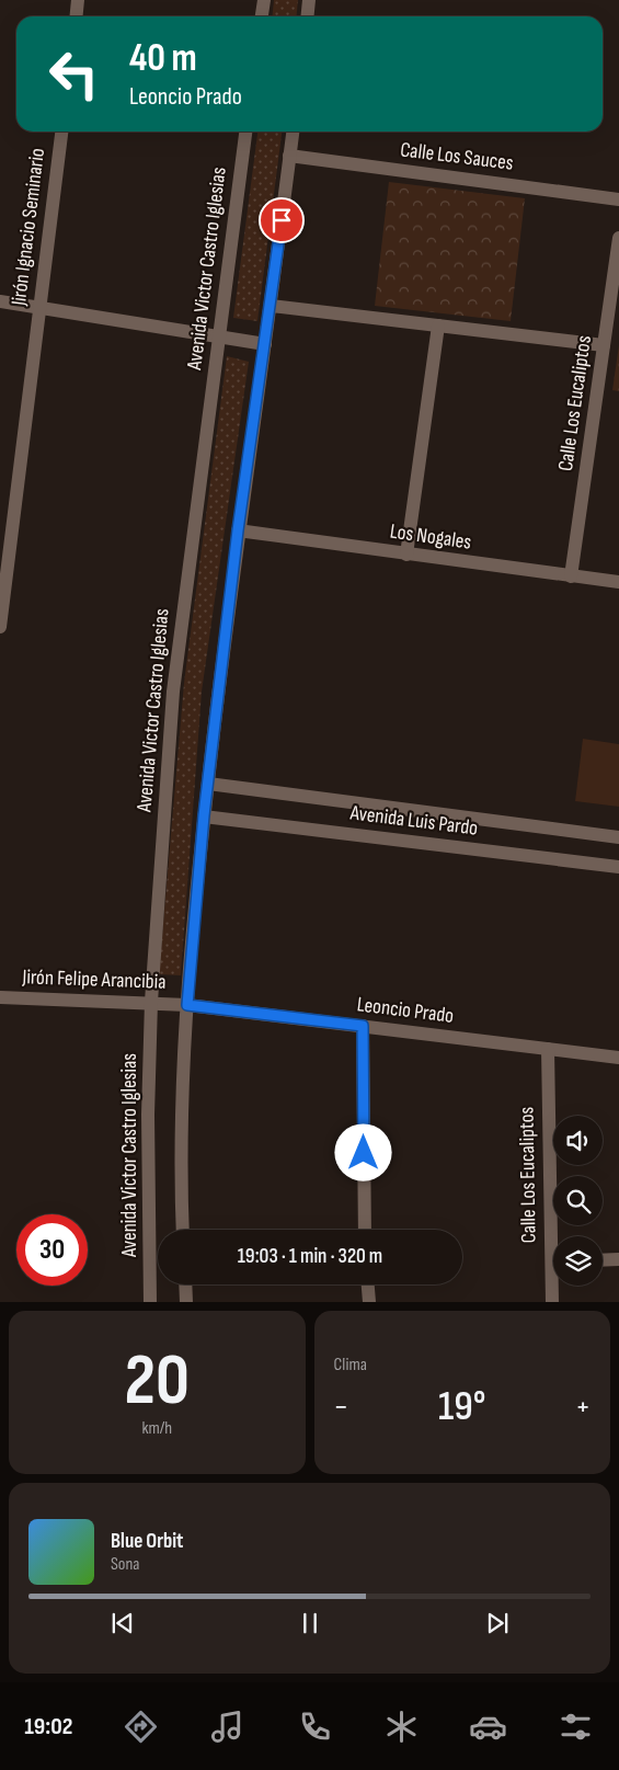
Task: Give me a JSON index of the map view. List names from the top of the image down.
{
  "streets": {
    "street": [
      "Calle Los Sauces",
      "Jirón Ignacio Seminario",
      "Avenida Victor Castro Iglesias",
      "Calle Los Eucaliptos",
      "Los Nogales",
      "Avenida Luis Pardo",
      "Jirón Felipe Arancibia",
      "Leoncio Prado"
    ]
  },
  "crossings": [
    ["Avenida Victor Castro Iglesias", "Jirón Felipe Arancibia"],
    ["Calle Los Eucaliptos", "Los Nogales"],
    ["Calle Los Eucaliptos", "Leoncio Prado"],
    ["Jirón Felipe Arancibia", "Leoncio Prado"]
  ],
  "page": {
    "turn": ["40 m", "Leoncio Prado"],
    "limit": "30",
    "trip": "19:03 · 1 min · 320 m",
    "tile": [
      ["20", "km/h"],
      "Clima"
    ],
    "heat": ["−", "19°", "+"],
    "song": ["Blue Orbit", "Sona"],
    "tabs": "19:02"
  }
}
